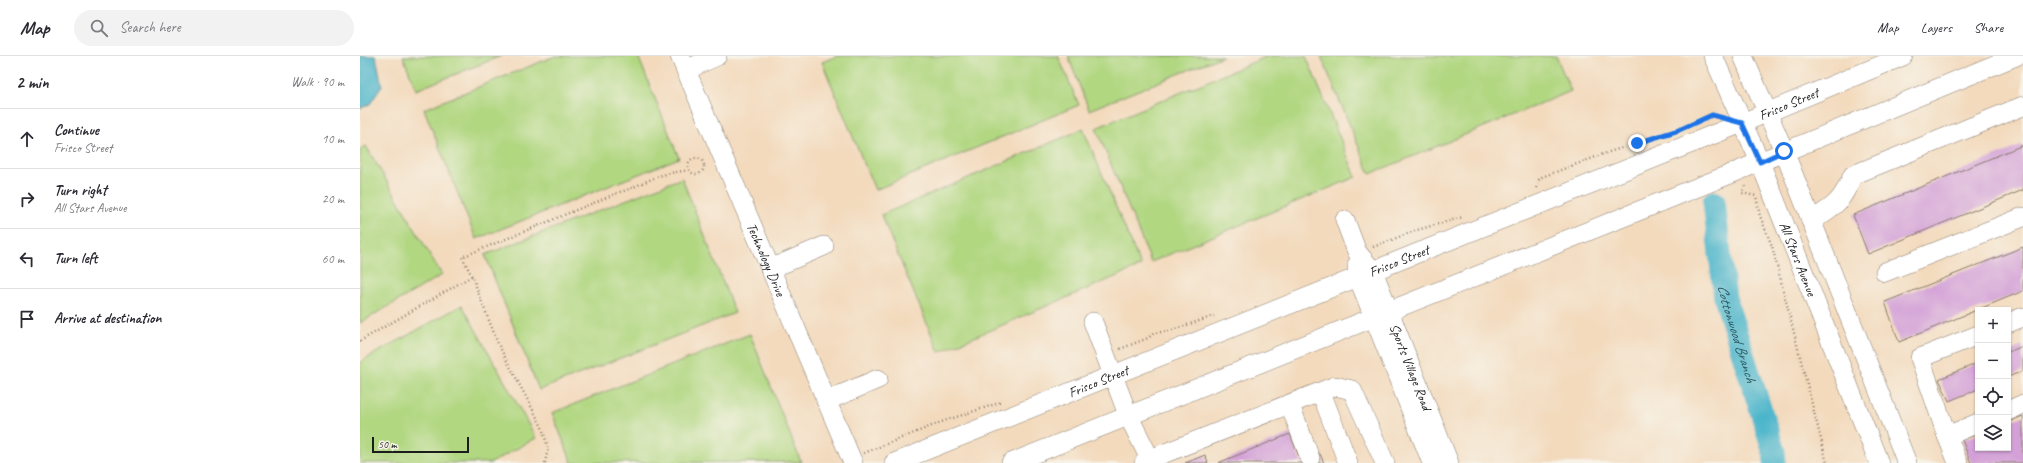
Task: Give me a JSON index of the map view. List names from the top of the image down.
{
  "streets": {
    "street": [
      "Frisco Street",
      "All Stars Avenue",
      "Technology Drive",
      "Sports Village Road"
    ]
  },
  "crossings": [
    ["Frisco Street", "All Stars Avenue"],
    ["Frisco Street", "Sports Village Road"]
  ],
  "water": ["Cottonwood Branch"],
  "scale_bar": "50 m",
  "page": {
    "header": "Map",
    "search": "Search here",
    "nav": ["Map", "Layers", "Share"],
    "heading": ["2 min", "Walk · 90 m"],
    "list": [
      ["Continue", "Frisco Street", "10 m"],
      ["Turn right", "All Stars Avenue", "20 m"],
      ["Turn left", "60 m"],
      "Arrive at destination"
    ],
    "map_buttons": ["+", "−"],
    "scale": "50 m"
  }
}
